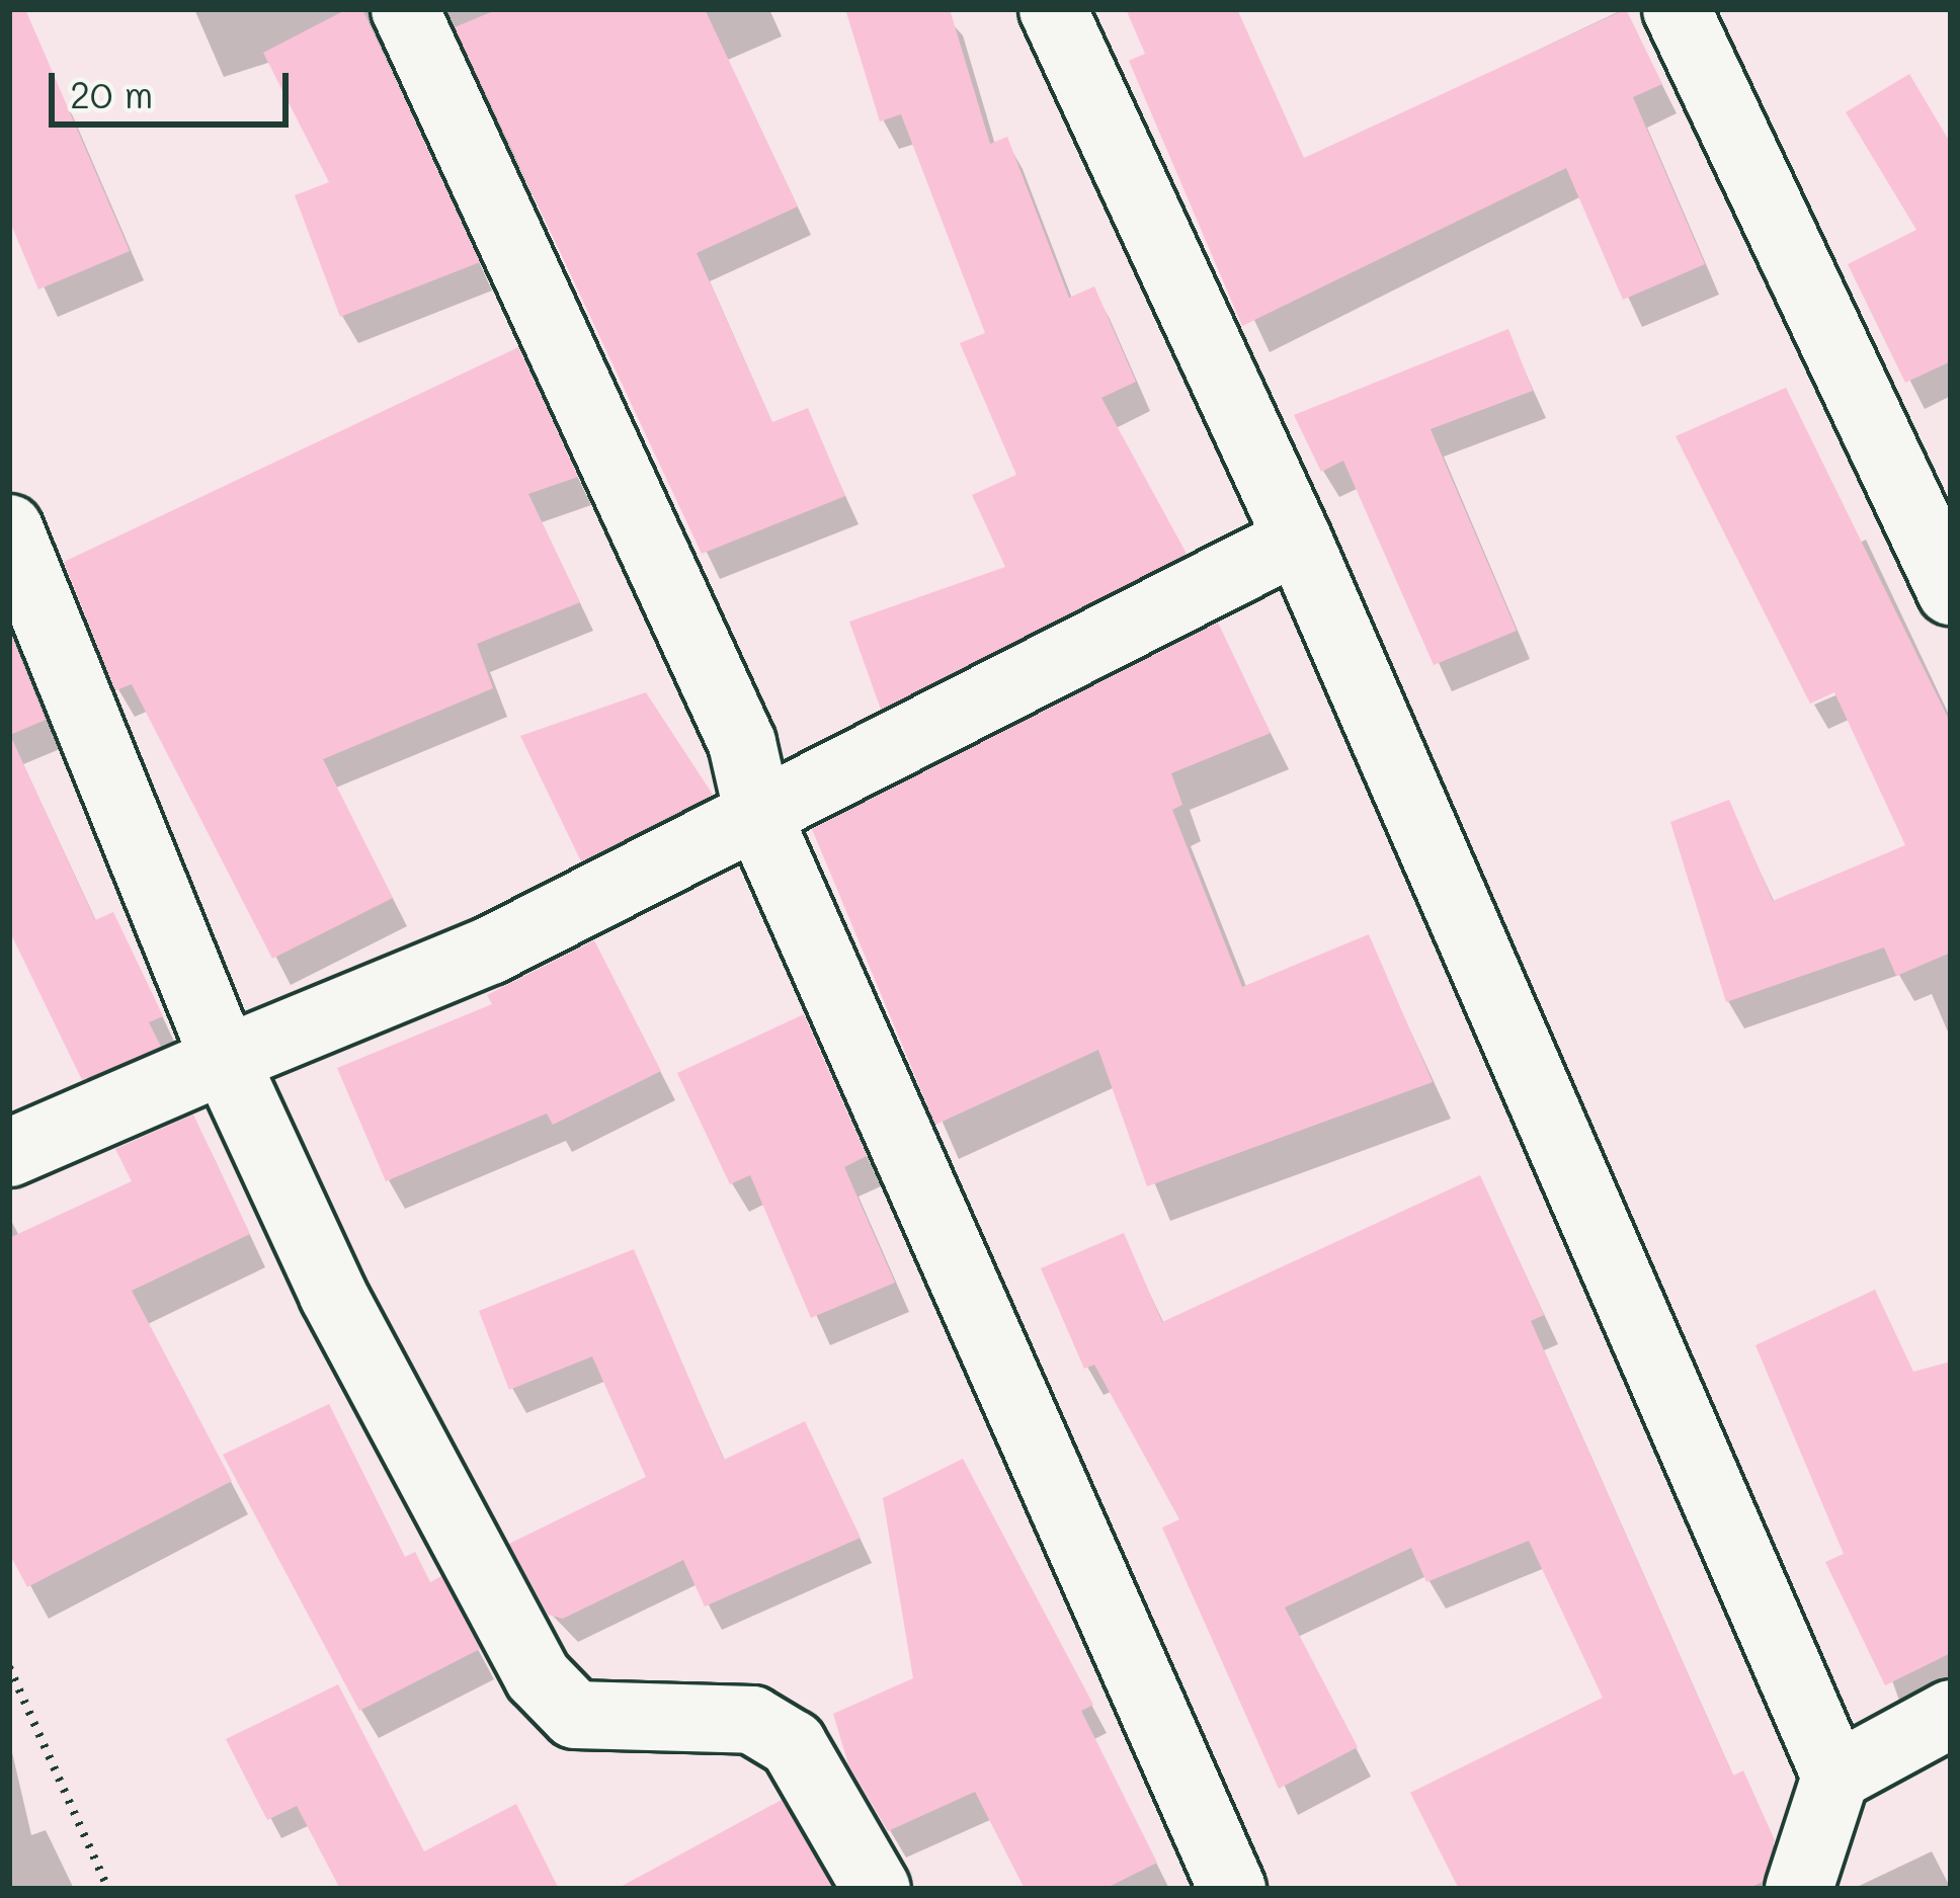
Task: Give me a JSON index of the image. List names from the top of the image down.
{
  "scale_bar": "20 m"
}
